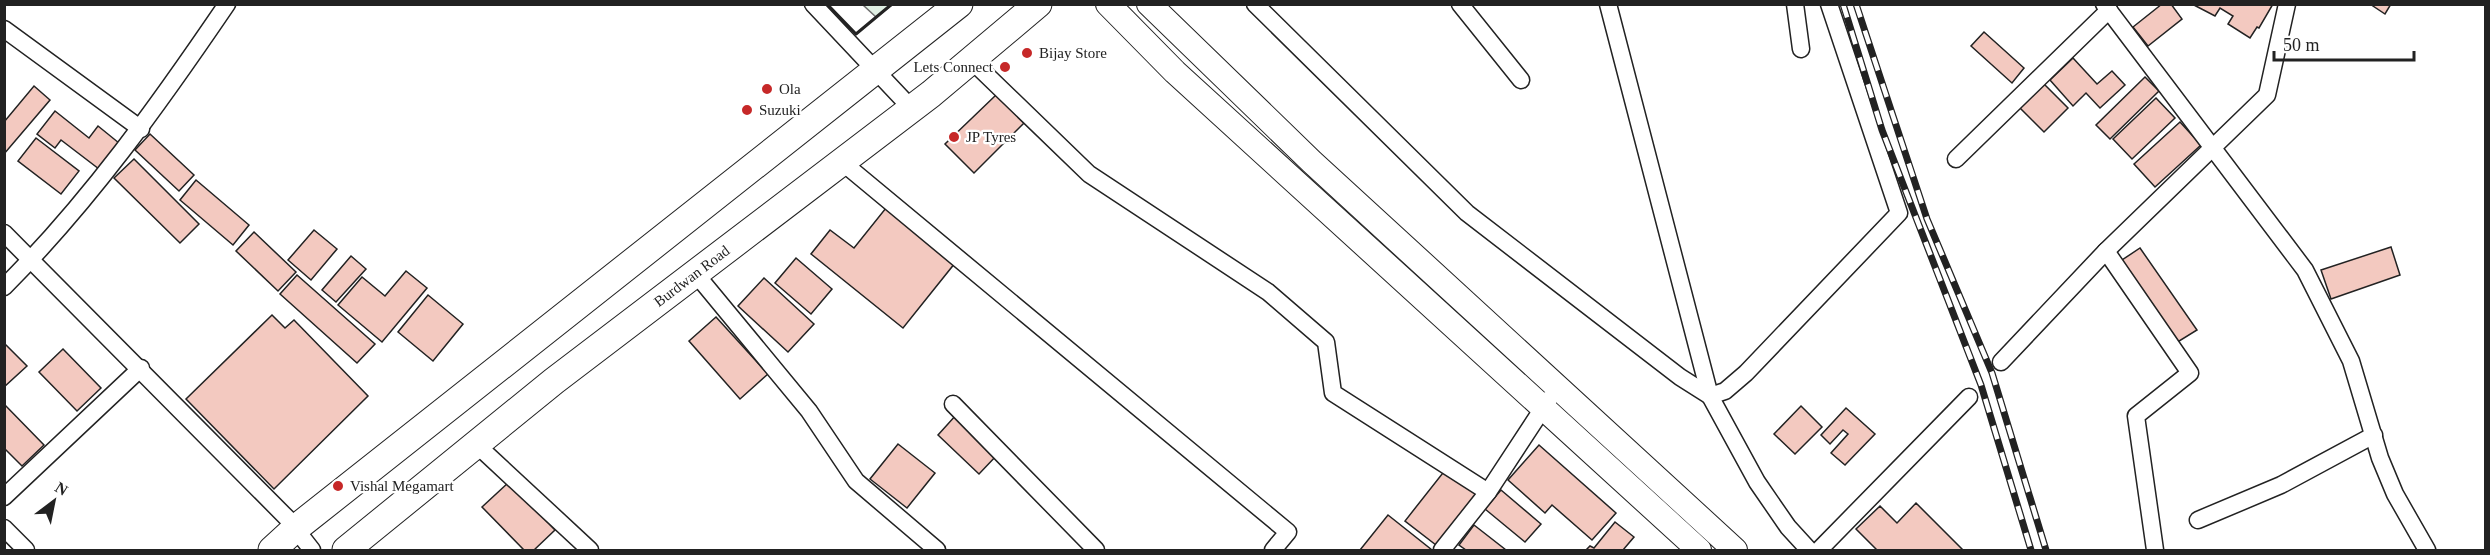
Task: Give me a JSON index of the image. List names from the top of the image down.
{
  "streets": {
    "main road": ["Burdwan Road"]
  },
  "places": [
    "Bijay Store",
    "Lets Connect",
    "Ola",
    "Suzuki",
    "JP Tyres",
    "Vishal Megamart"
  ],
  "scale_bar": "50 m",
  "north": "top right"
}
